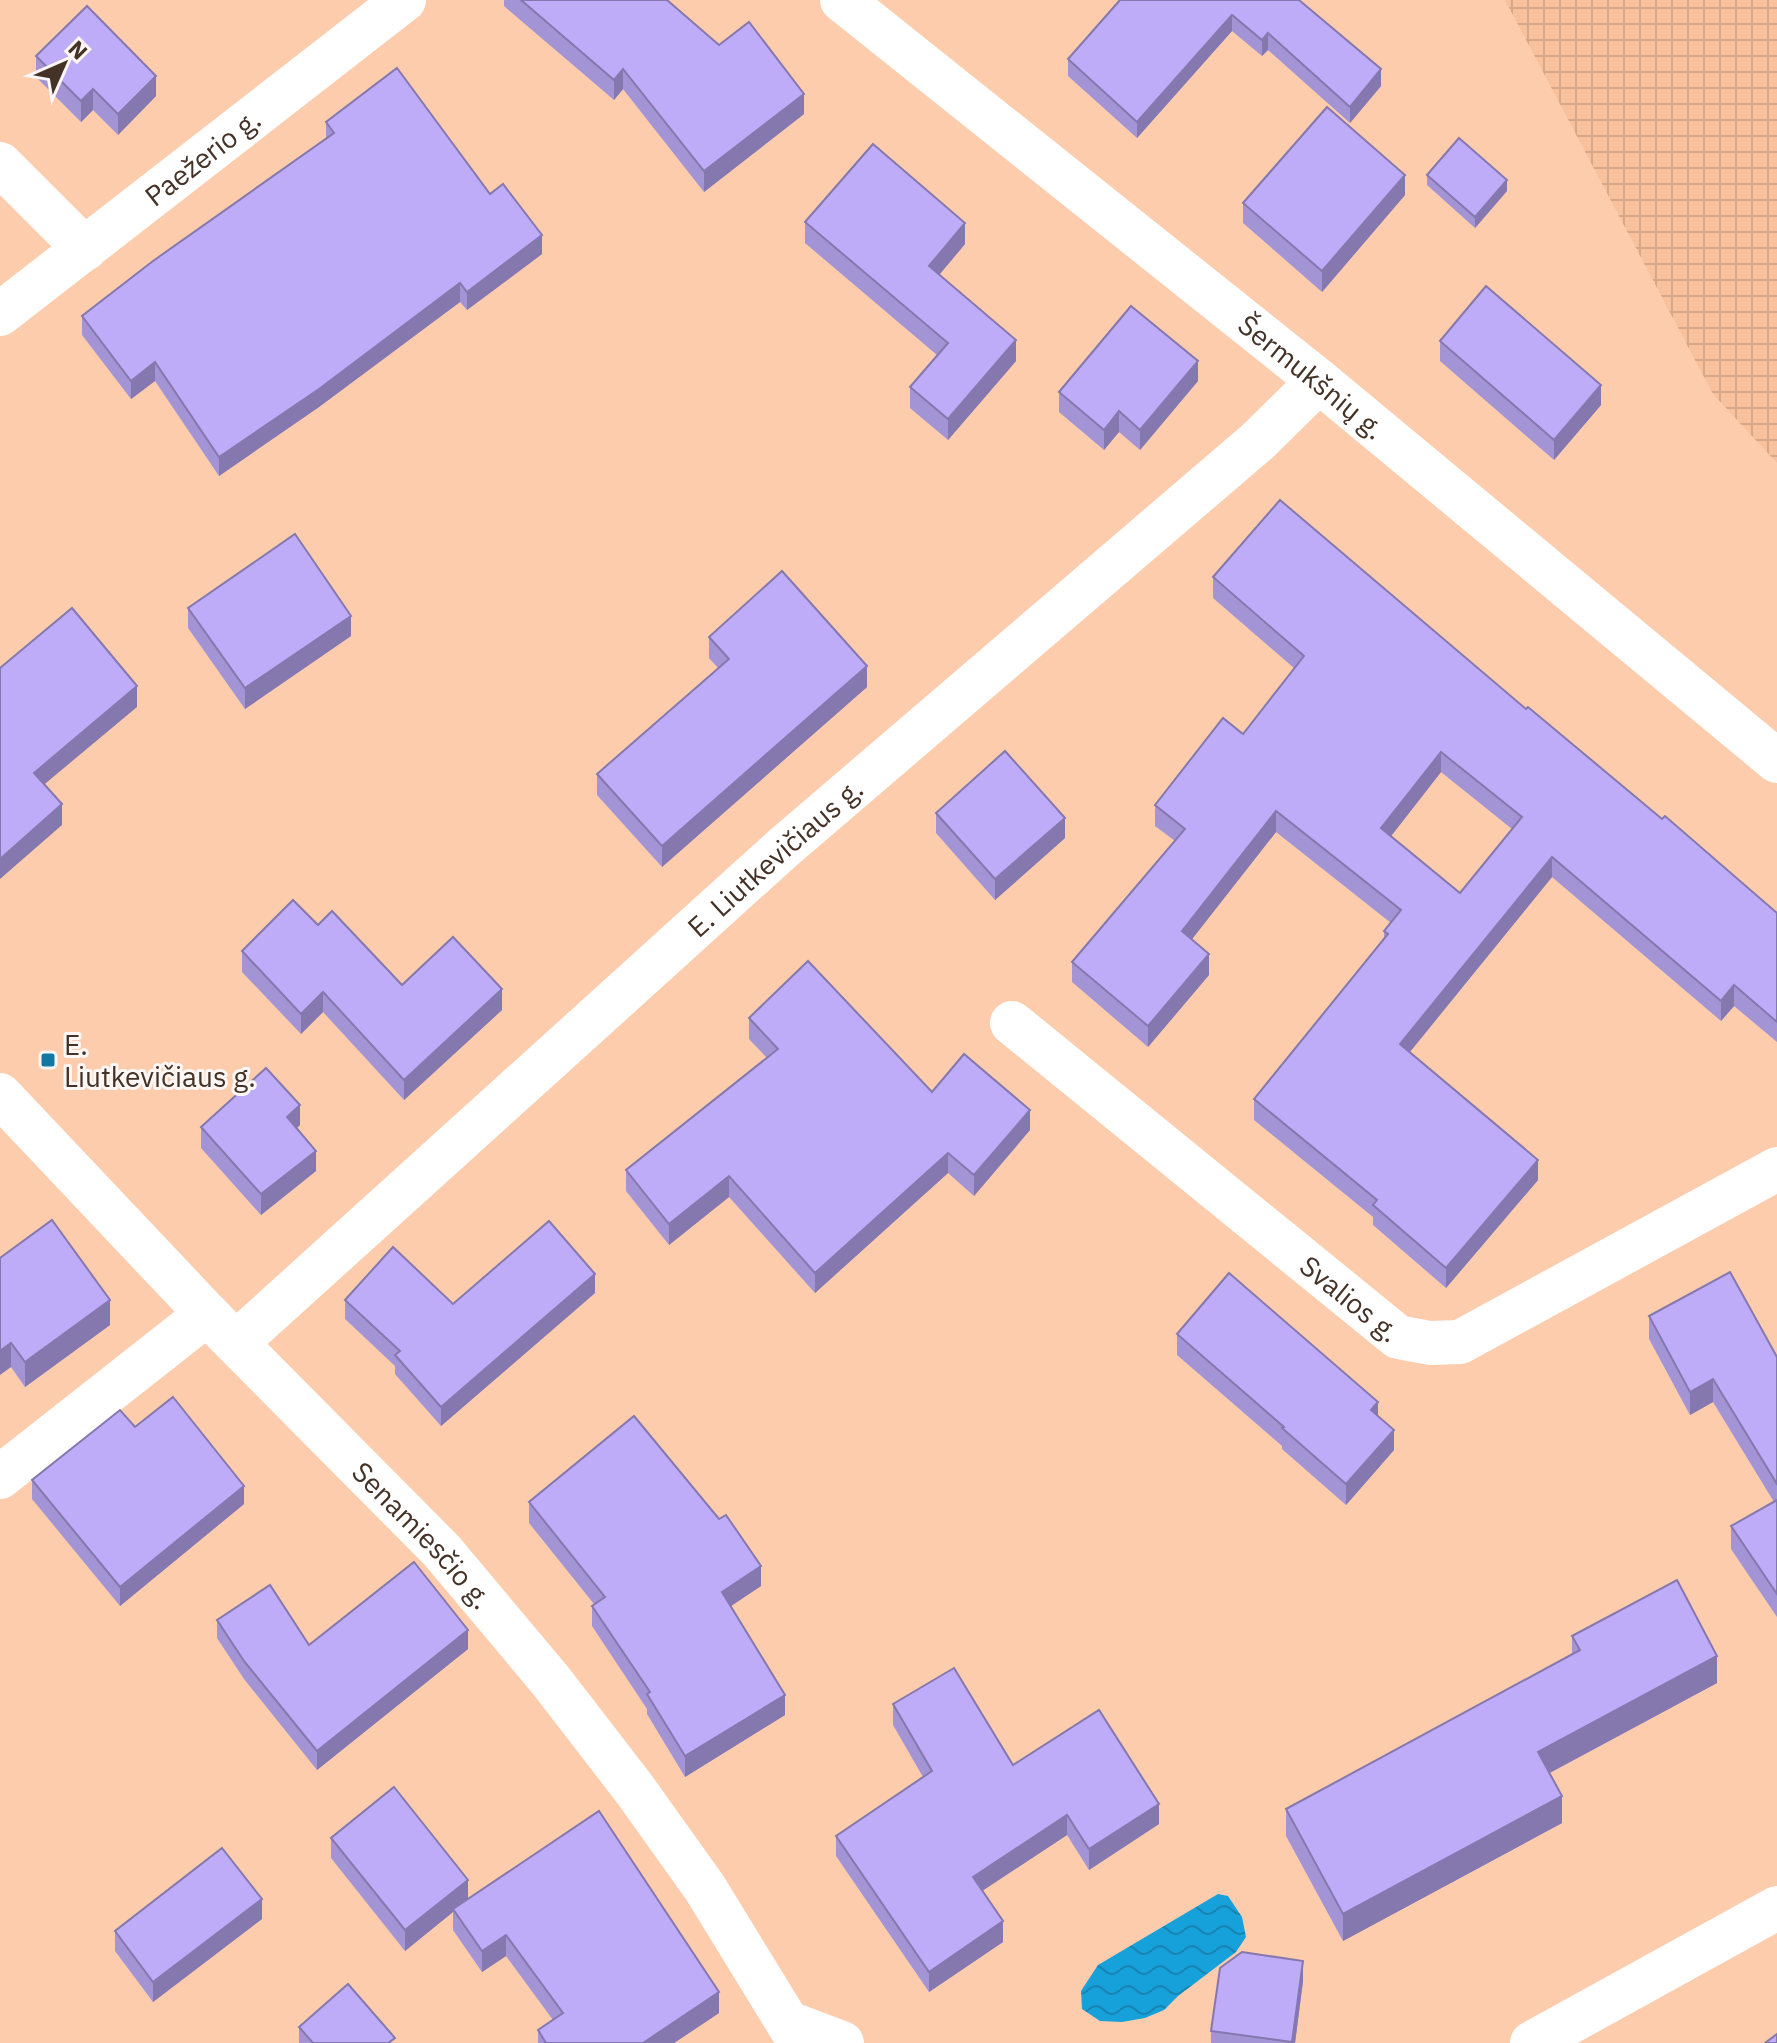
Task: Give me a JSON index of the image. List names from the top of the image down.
{
  "streets": {
    "street": [
      "Paežerio g.",
      "Šermukšnių g.",
      "E. Liutkevičiaus g.",
      "Svalios g.",
      "Senamiesčio g."
    ]
  },
  "crossings": [
    ["Šermukšnių g.", "E. Liutkevičiaus g."],
    ["E. Liutkevičiaus g.", "Senamiesčio g."]
  ],
  "places": {
    "transit": ["E. Liutkevičiaus g."]
  },
  "north": "top right"
}
